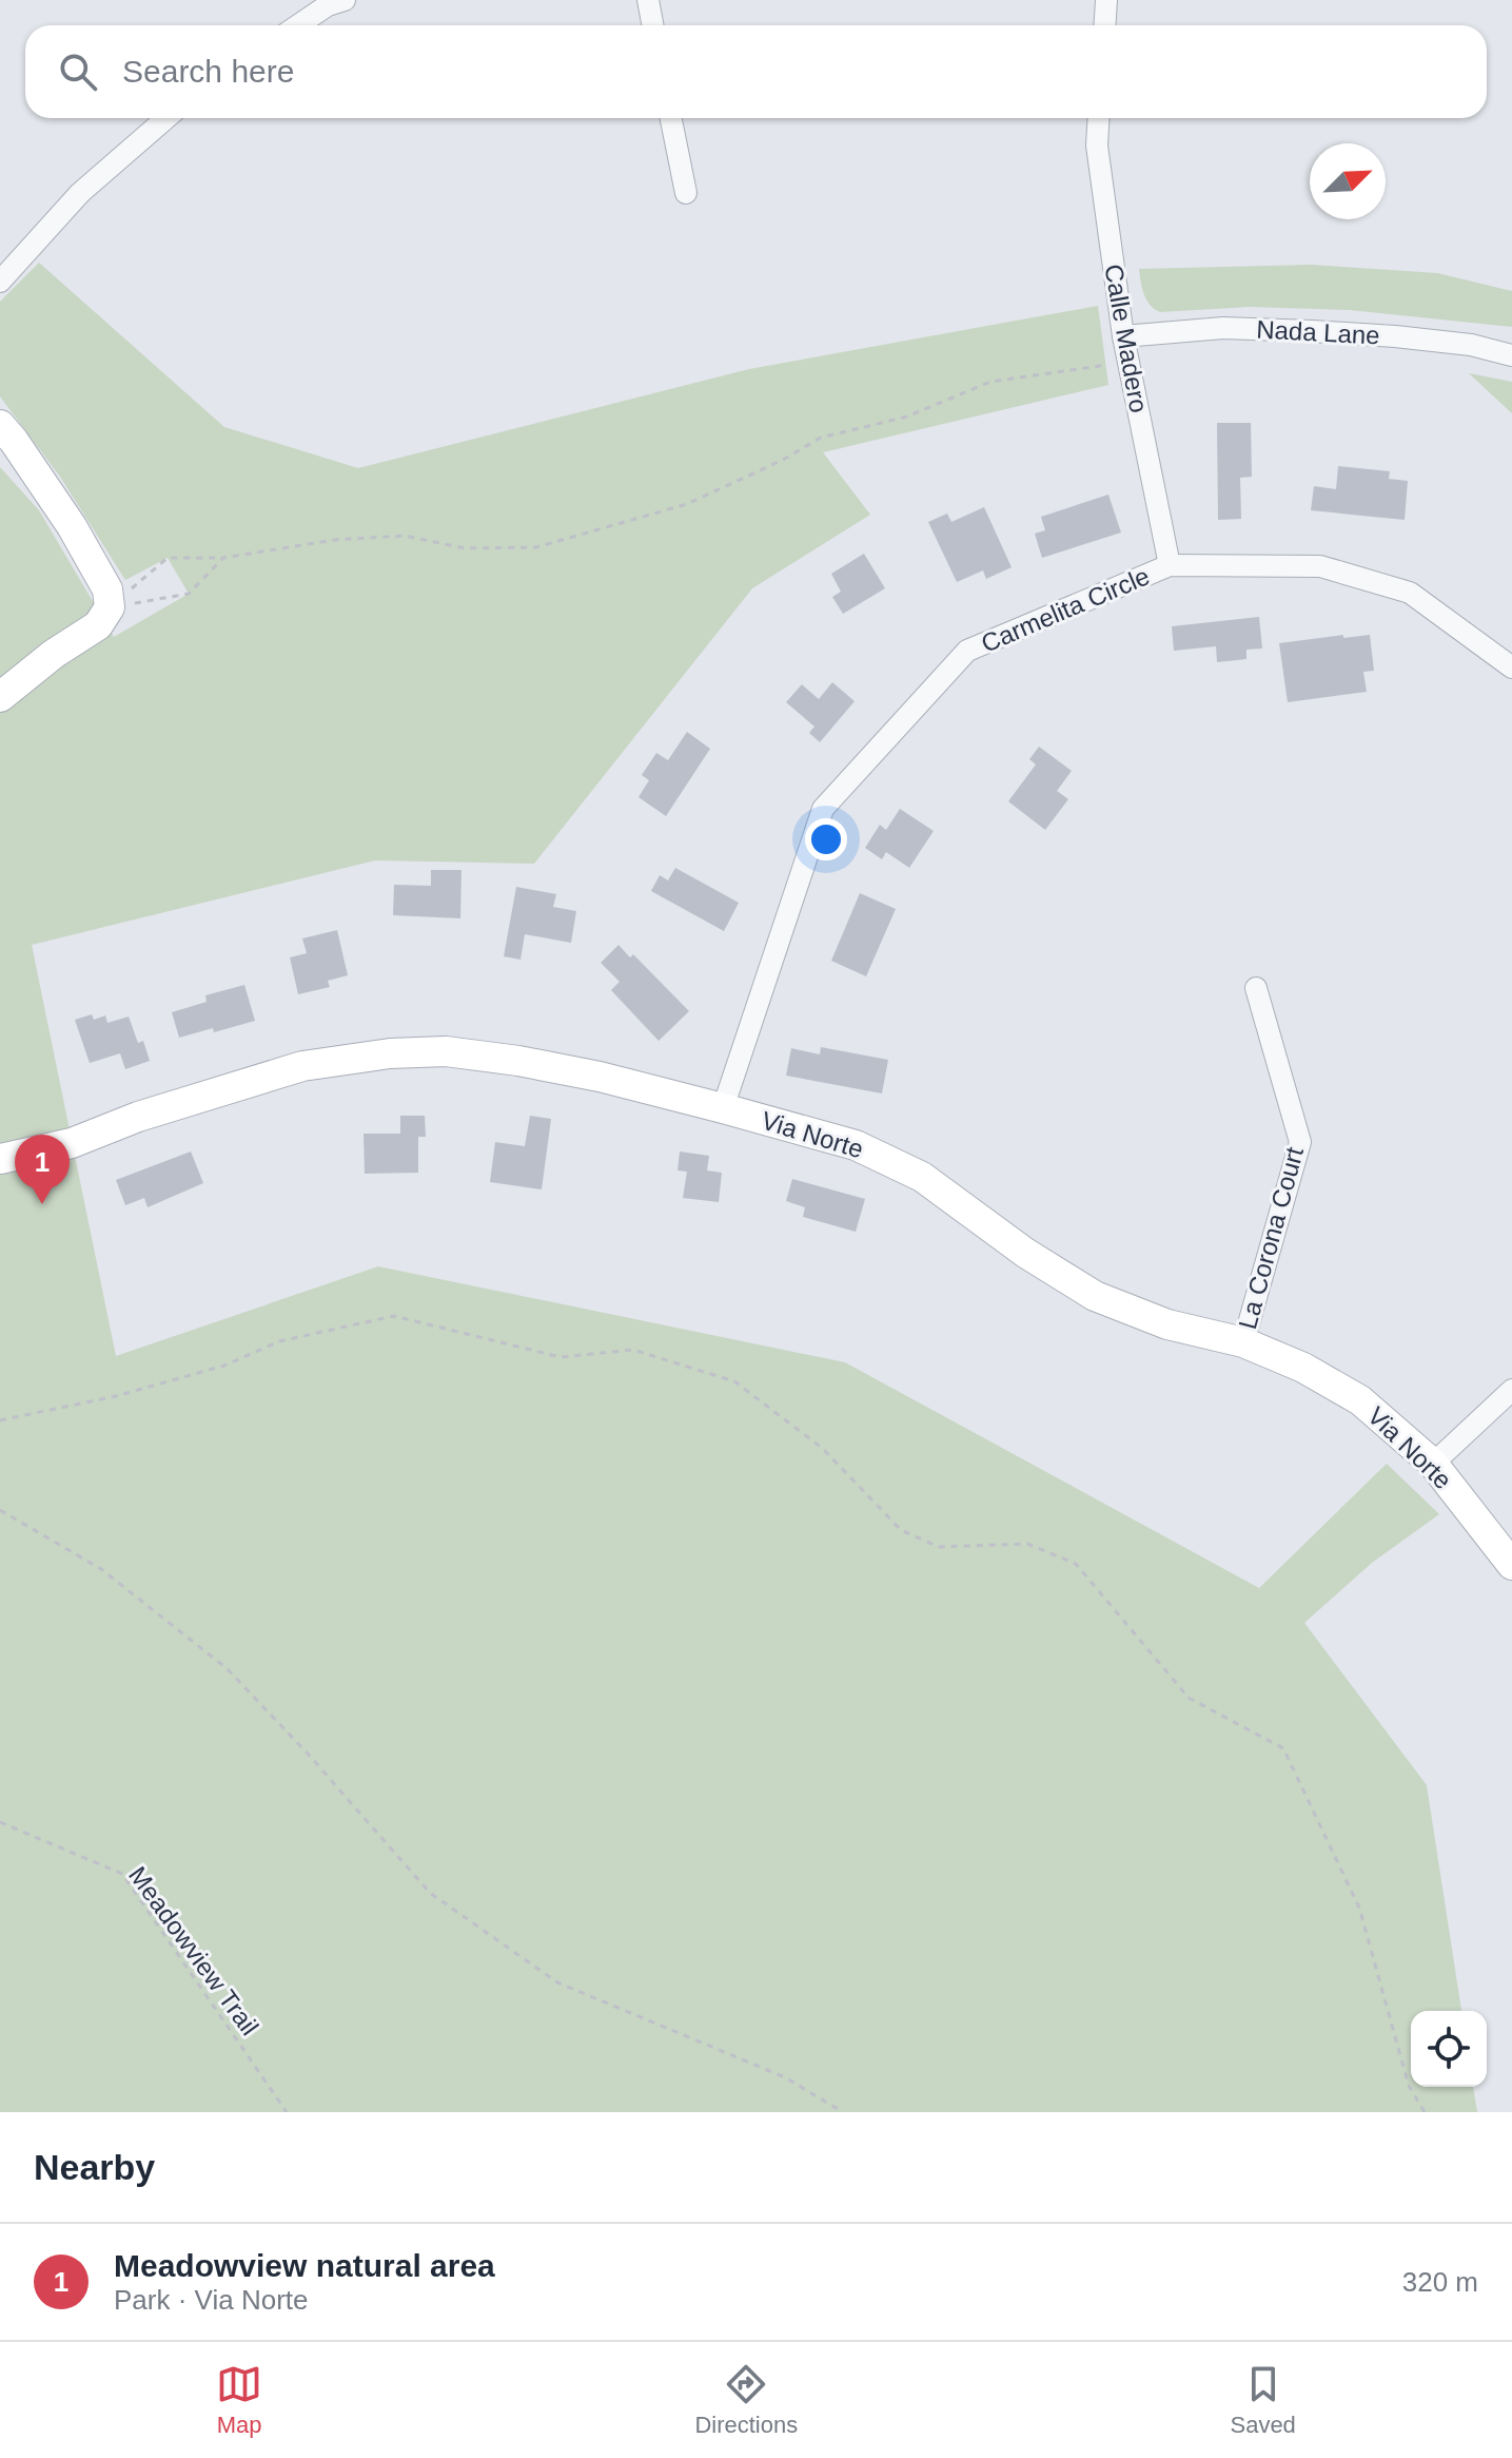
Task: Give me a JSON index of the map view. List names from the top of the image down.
{
  "streets": {
    "street": [
      "Nada Lane",
      "Calle Madero",
      "Carmelita Circle",
      "Via Norte",
      "La Corona Court"
    ],
    "path": ["Meadowview Trail"]
  },
  "crossings": [
    ["Nada Lane", "Calle Madero"],
    ["Calle Madero", "Carmelita Circle"],
    ["Carmelita Circle", "Via Norte"],
    ["Via Norte", "La Corona Court"]
  ],
  "north": "top right",
  "page": {
    "search": "Search here",
    "pins": "1",
    "heading": "Nearby",
    "list": [
      {
        "mark": "1",
        "name": "Meadowview natural area",
        "note": "Park · Via Norte",
        "value": "320 m"
      }
    ],
    "nav": ["Map", "Directions", "Saved"]
  }
}
